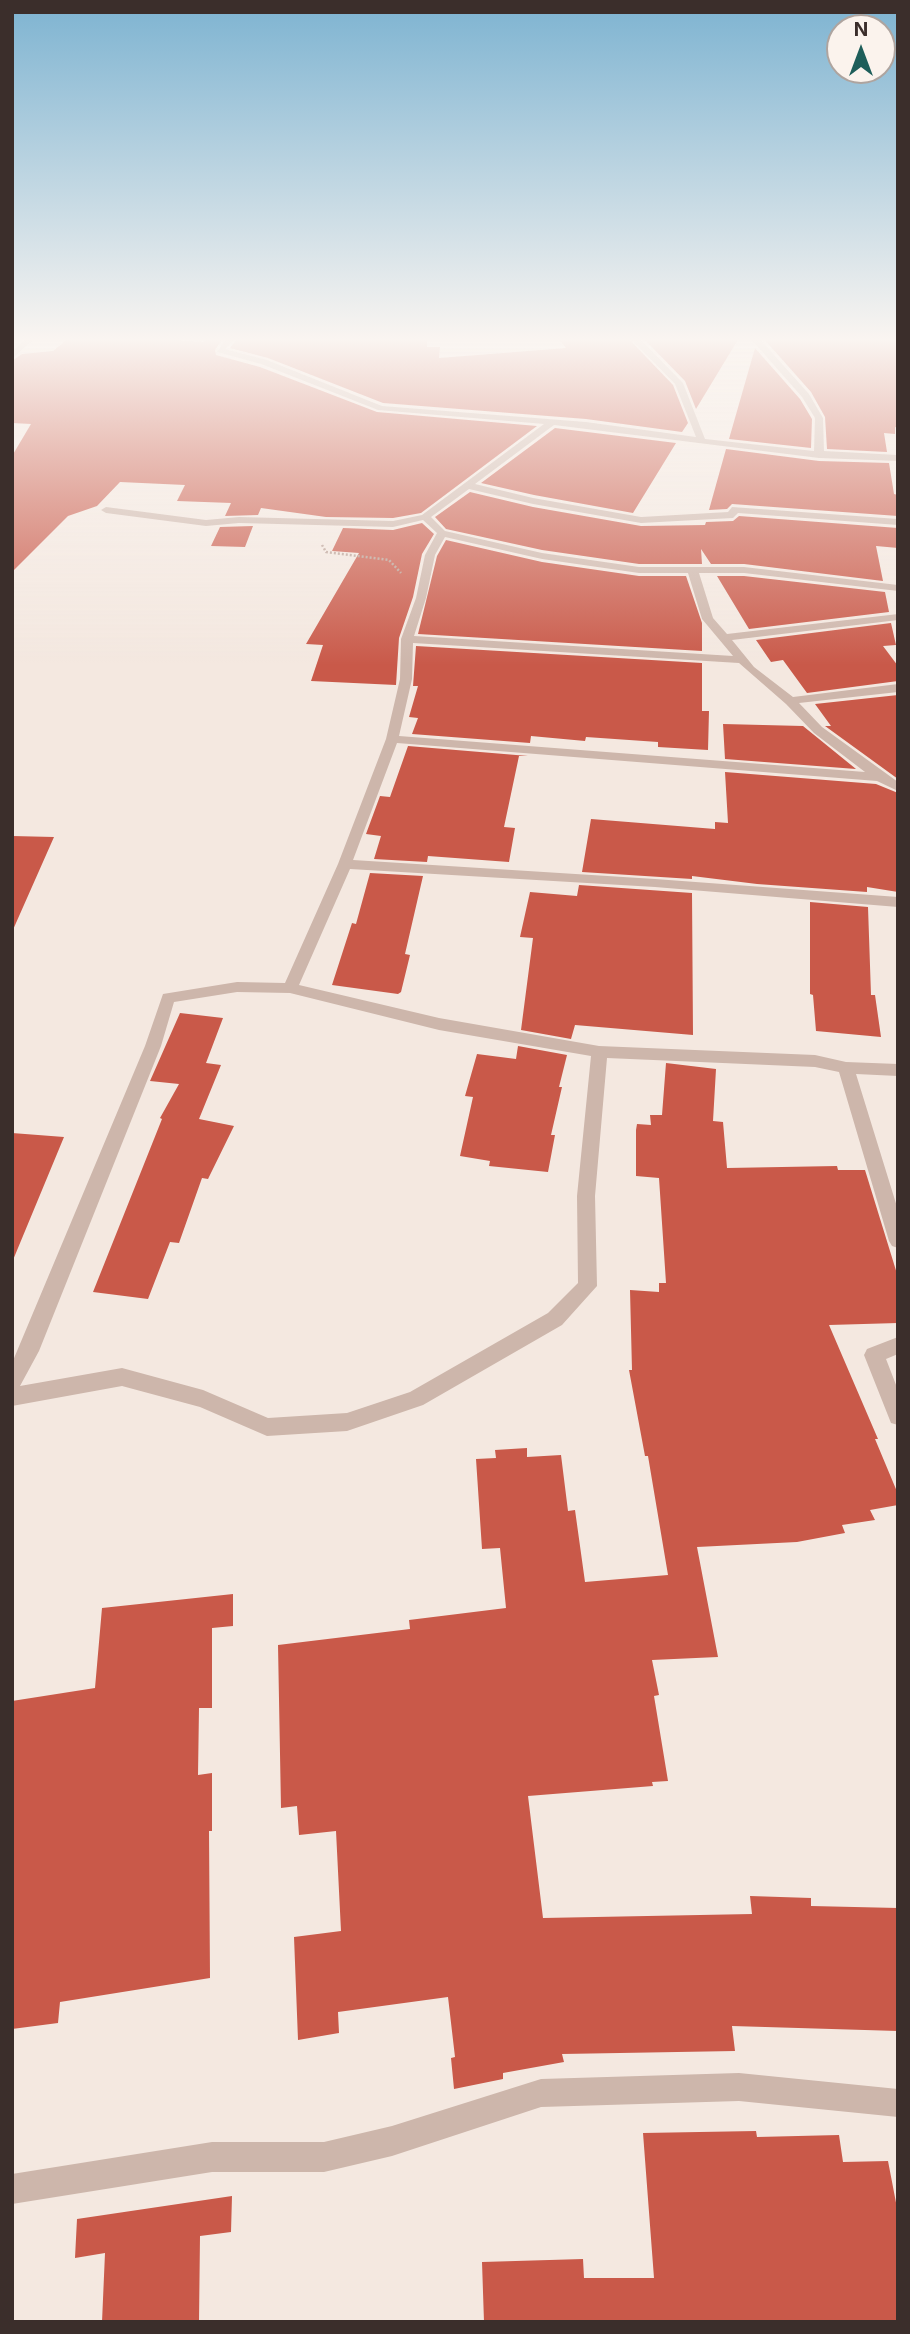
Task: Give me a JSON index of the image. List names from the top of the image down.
{
  "north": "top"
}
